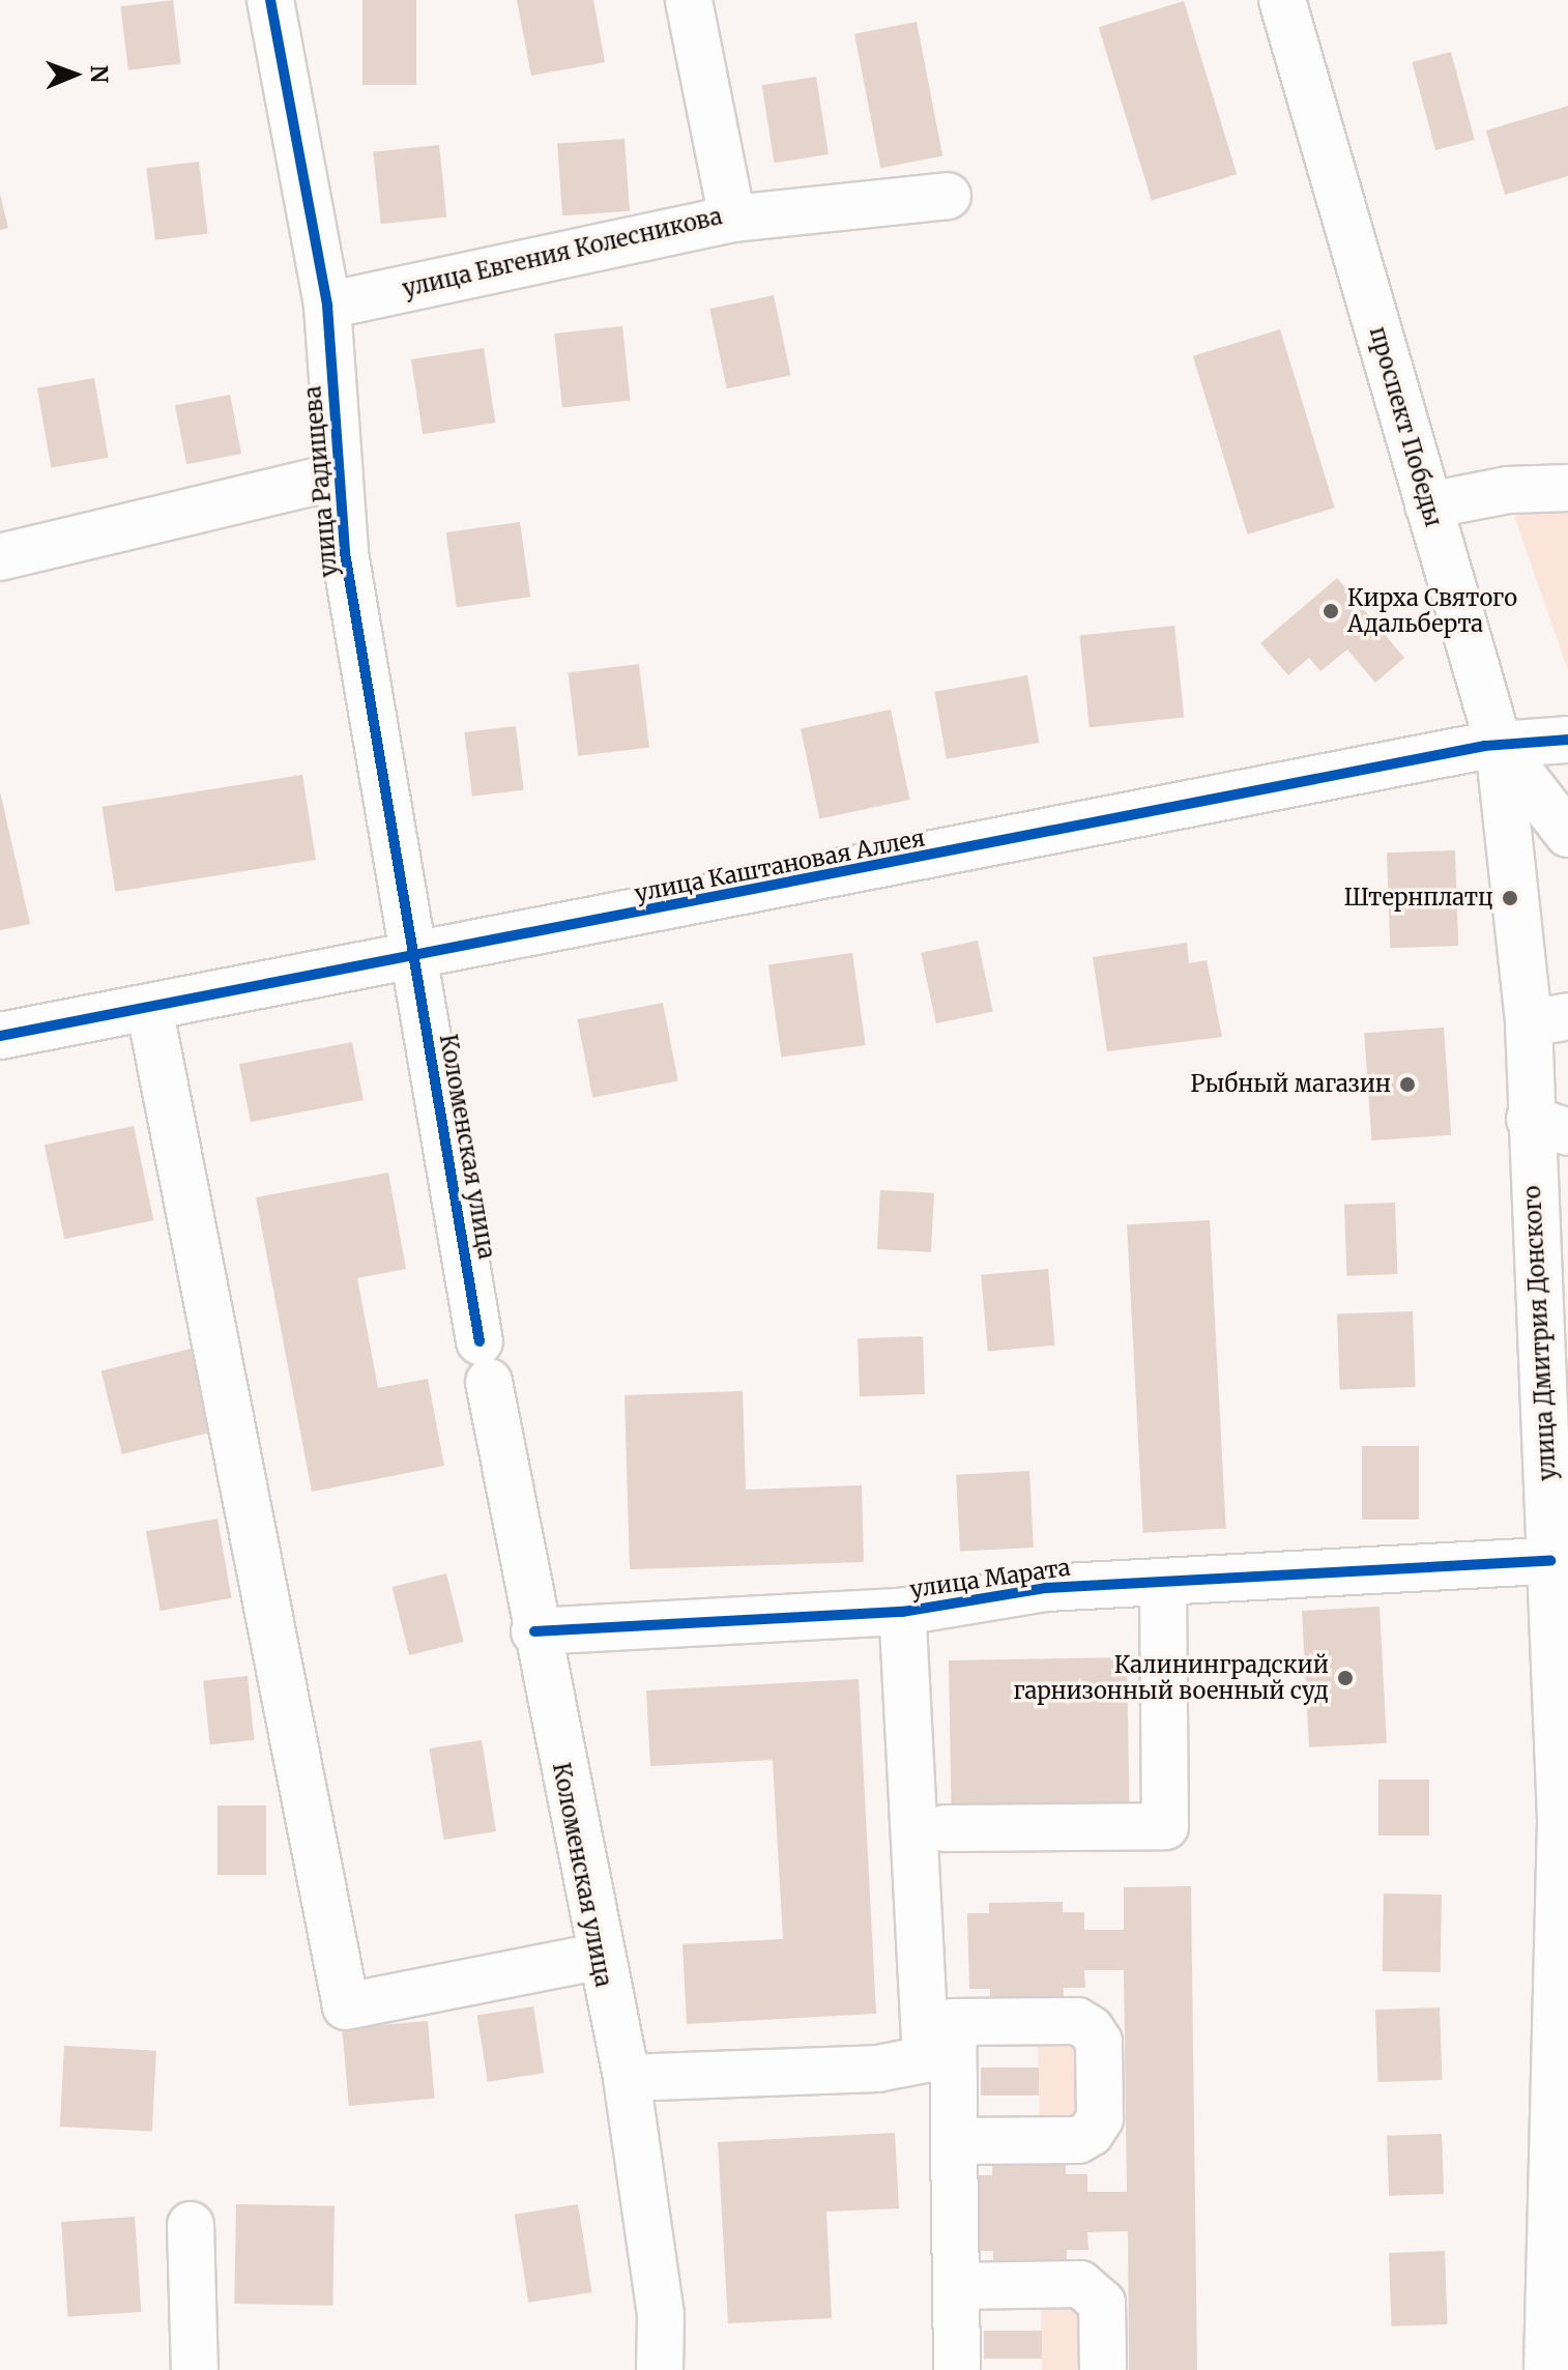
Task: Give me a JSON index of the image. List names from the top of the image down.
{
  "streets": {
    "street": [
      "улица Евгения Колесникова",
      "проспект Победы",
      "улица Радищева",
      "улица Каштановая Аллея",
      "Коломенская улица",
      "улица Дмитрия Донского",
      "улица Марата"
    ]
  },
  "crossings": [
    ["улица Евгения Колесникова", "улица Радищева"],
    ["проспект Победы", "улица Каштановая Аллея"],
    ["проспект Победы", "улица Дмитрия Донского"],
    ["улица Радищева", "улица Каштановая Аллея"],
    ["улица Радищева", "Коломенская улица"],
    ["улица Каштановая Аллея", "Коломенская улица"],
    ["улица Каштановая Аллея", "улица Дмитрия Донского"],
    ["Коломенская улица", "улица Марата"],
    ["улица Дмитрия Донского", "улица Марата"]
  ],
  "places": [
    "Кирха Святого Адальберта",
    "Штернплатц",
    "Рыбный магазин",
    "Калининградский гарнизонный военный суд"
  ],
  "north": "right"
}
